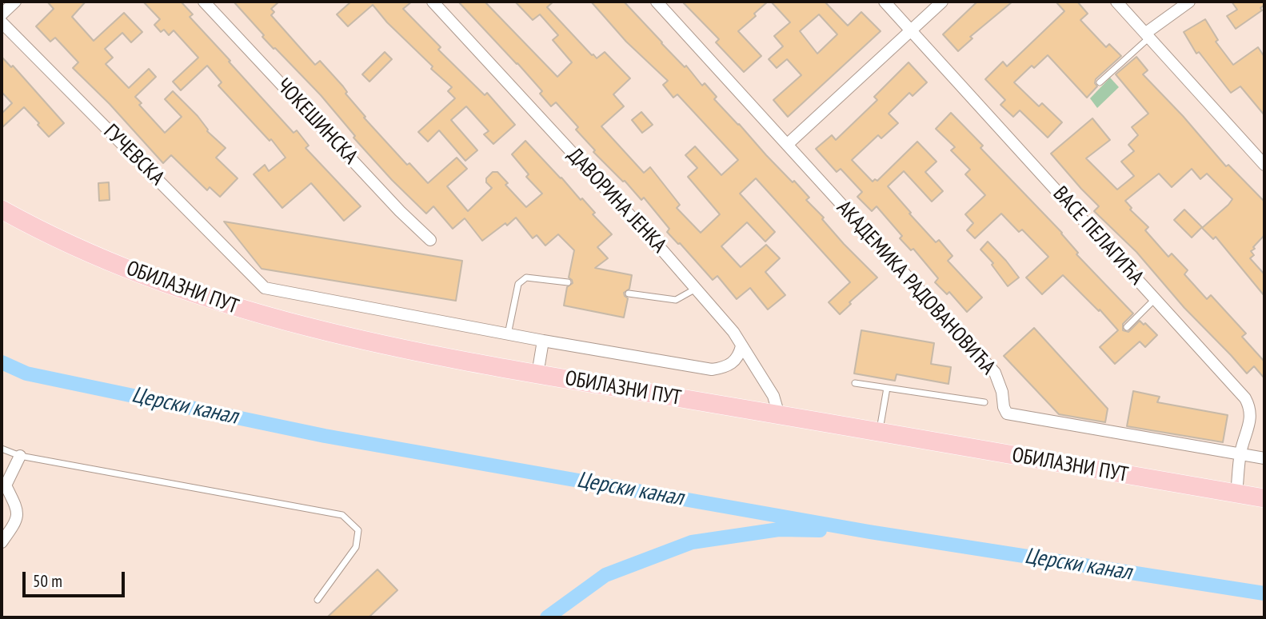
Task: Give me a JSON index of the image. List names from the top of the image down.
{
  "streets": {
    "main road": ["ОБИЛАЗНИ ПУТ"],
    "street": [
      "ЧОКЕШИНСКА",
      "ГУЧЕВСКА",
      "ДАВОРИНА ЈЕНКА",
      "ВАСЕ ПЕЛАГИЋА",
      "АКАДЕМИКА РАДОВАНОВИЋА"
    ]
  },
  "crossings": [
    ["ДАВОРИНА ЈЕНКА", "ОБИЛАЗНИ ПУТ"],
    ["ВАСЕ ПЕЛАГИЋА", "ОБИЛАЗНИ ПУТ"],
    ["ВАСЕ ПЕЛАГИЋА", "АКАДЕМИКА РАДОВАНОВИЋА"]
  ],
  "water": ["Церски канал"],
  "scale_bar": "50 m"
}
